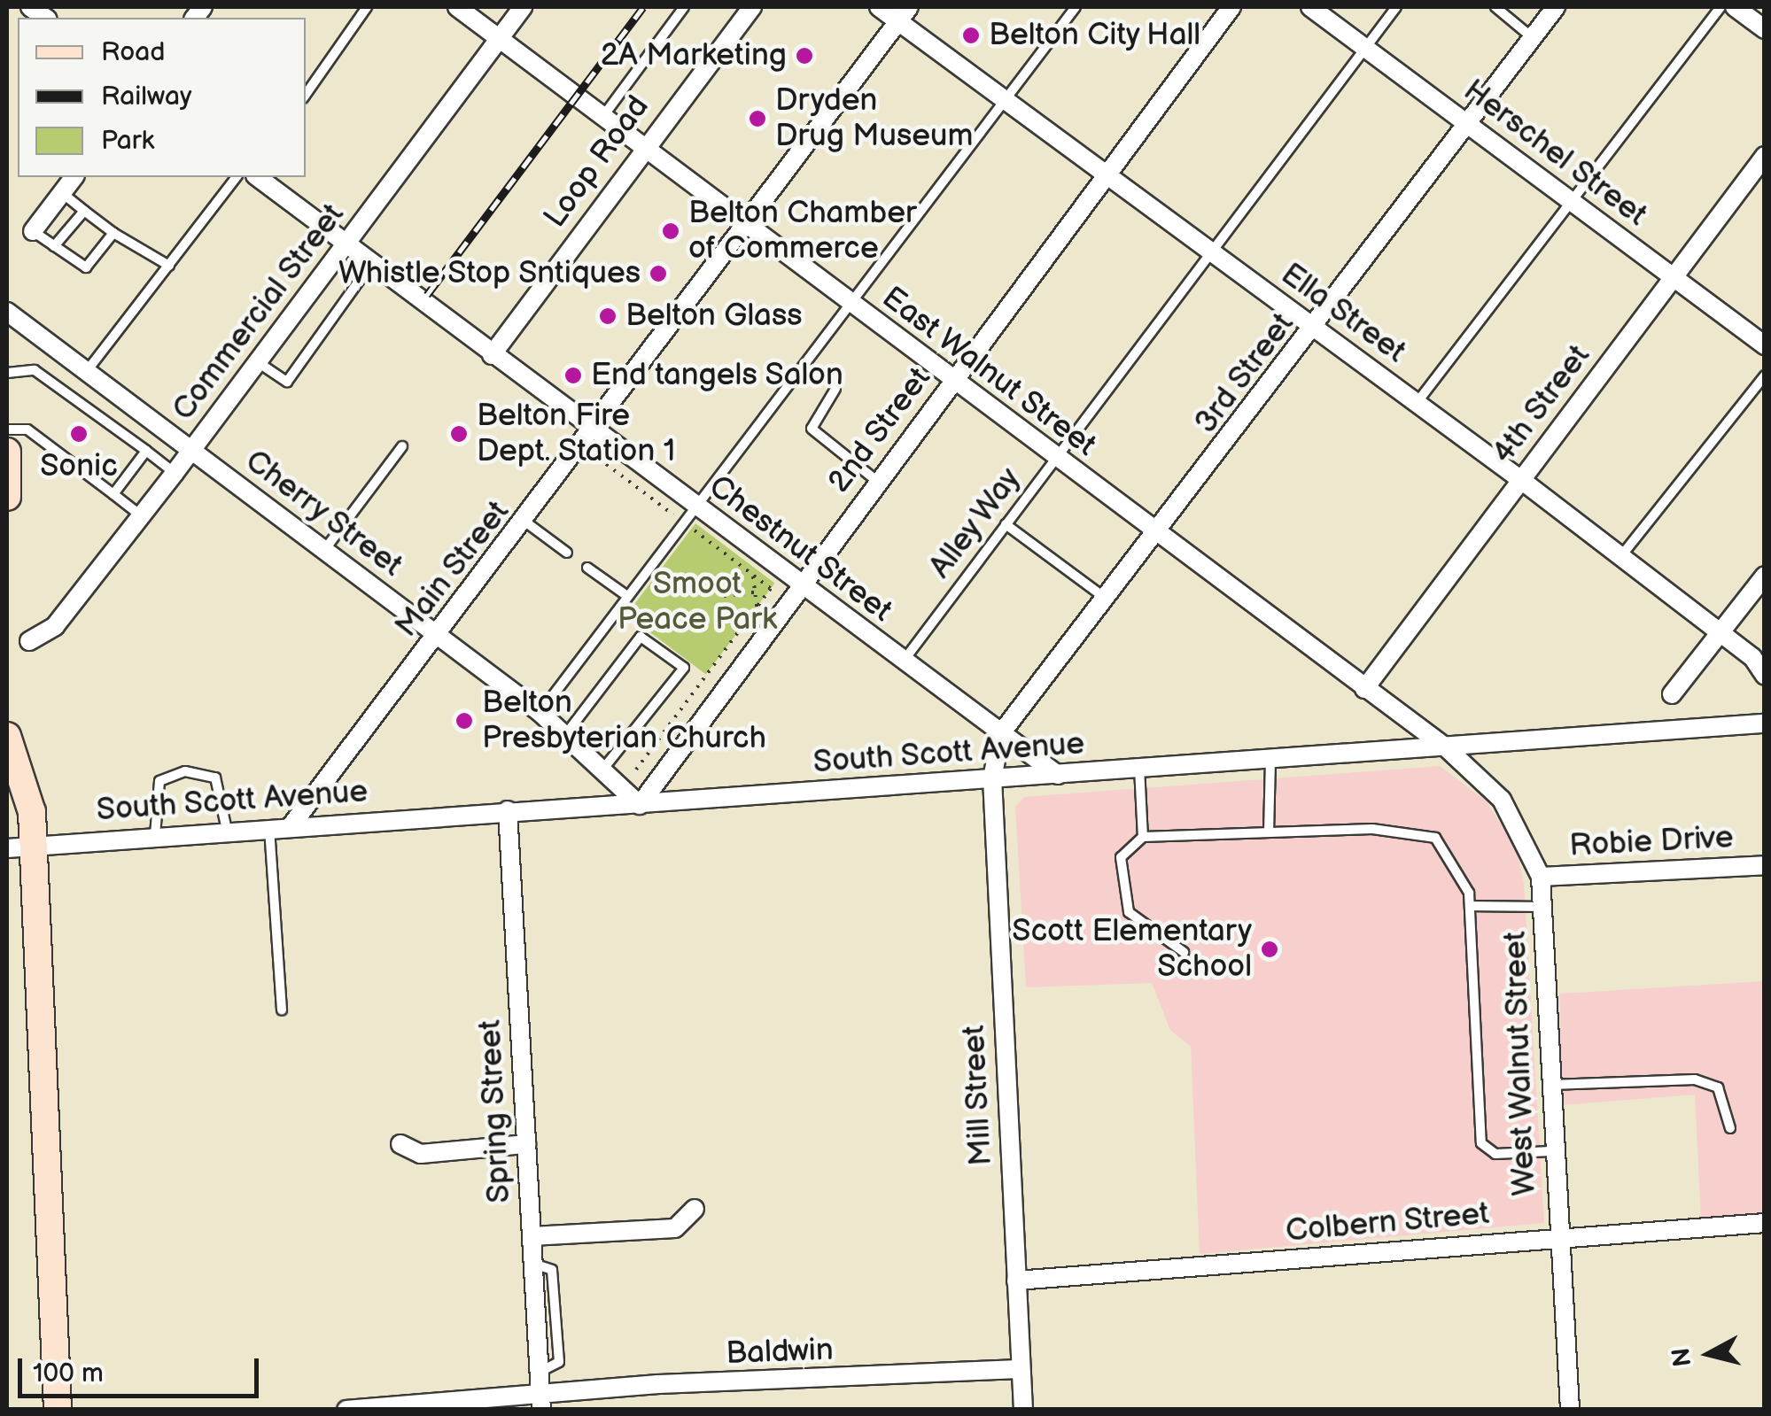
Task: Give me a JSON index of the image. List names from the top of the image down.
{
  "streets": {
    "street": [
      "Herschel Street",
      "Loop Road",
      "Commercial Street",
      "Ella Street",
      "East Walnut Street",
      "3rd Street",
      "4th Street",
      "2nd Street",
      "Cherry Street",
      "Chestnut Street",
      "Main Street",
      "South Scott Avenue",
      "Robie Drive",
      "West Walnut Street",
      "Mill Street",
      "Spring Street",
      "Colbern Street",
      "Baldwin"
    ],
    "lane": ["Alley Way"]
  },
  "crossings": [
    ["Herschel Street", "3rd Street"],
    ["Herschel Street", "4th Street"],
    ["Herschel Street", "Alley Way"],
    ["Loop Road", "East Walnut Street"],
    ["Loop Road", "Chestnut Street"],
    ["Commercial Street", "East Walnut Street"],
    ["Commercial Street", "Cherry Street"],
    ["Commercial Street", "Chestnut Street"],
    ["Ella Street", "3rd Street"],
    ["Ella Street", "4th Street"],
    ["Ella Street", "2nd Street"],
    ["Ella Street", "Alley Way"],
    ["Ella Street", "Main Street"],
    ["East Walnut Street", "3rd Street"],
    ["East Walnut Street", "4th Street"],
    ["East Walnut Street", "2nd Street"],
    ["East Walnut Street", "Alley Way"],
    ["East Walnut Street", "Main Street"],
    ["East Walnut Street", "South Scott Avenue"],
    ["East Walnut Street", "West Walnut Street"],
    ["3rd Street", "Chestnut Street"],
    ["3rd Street", "South Scott Avenue"],
    ["3rd Street", "Mill Street"],
    ["2nd Street", "Cherry Street"],
    ["2nd Street", "Chestnut Street"],
    ["2nd Street", "South Scott Avenue"],
    ["Cherry Street", "Main Street"],
    ["Cherry Street", "South Scott Avenue"],
    ["Alley Way", "Chestnut Street"],
    ["Chestnut Street", "Main Street"],
    ["Chestnut Street", "South Scott Avenue"],
    ["Main Street", "South Scott Avenue"],
    ["South Scott Avenue", "West Walnut Street"],
    ["South Scott Avenue", "Mill Street"],
    ["South Scott Avenue", "Spring Street"],
    ["Robie Drive", "West Walnut Street"],
    ["West Walnut Street", "Colbern Street"],
    ["Mill Street", "Colbern Street"],
    ["Mill Street", "Baldwin"],
    ["Spring Street", "Baldwin"]
  ],
  "parks": ["Smoot Peace Park"],
  "places": [
    "Belton City Hall",
    "2A Marketing",
    "Dryden Drug Museum",
    "Belton Chamber of Commerce",
    "Whistle Stop Sntiques",
    "Belton Glass",
    "End tangels Salon",
    "Sonic",
    "Belton Fire Dept. Station 1",
    "Belton Presbyterian Church",
    "Scott Elementary School"
  ],
  "legend": ["Road", "Railway", "Park"],
  "scale_bar": "100 m",
  "north": "left"
}
